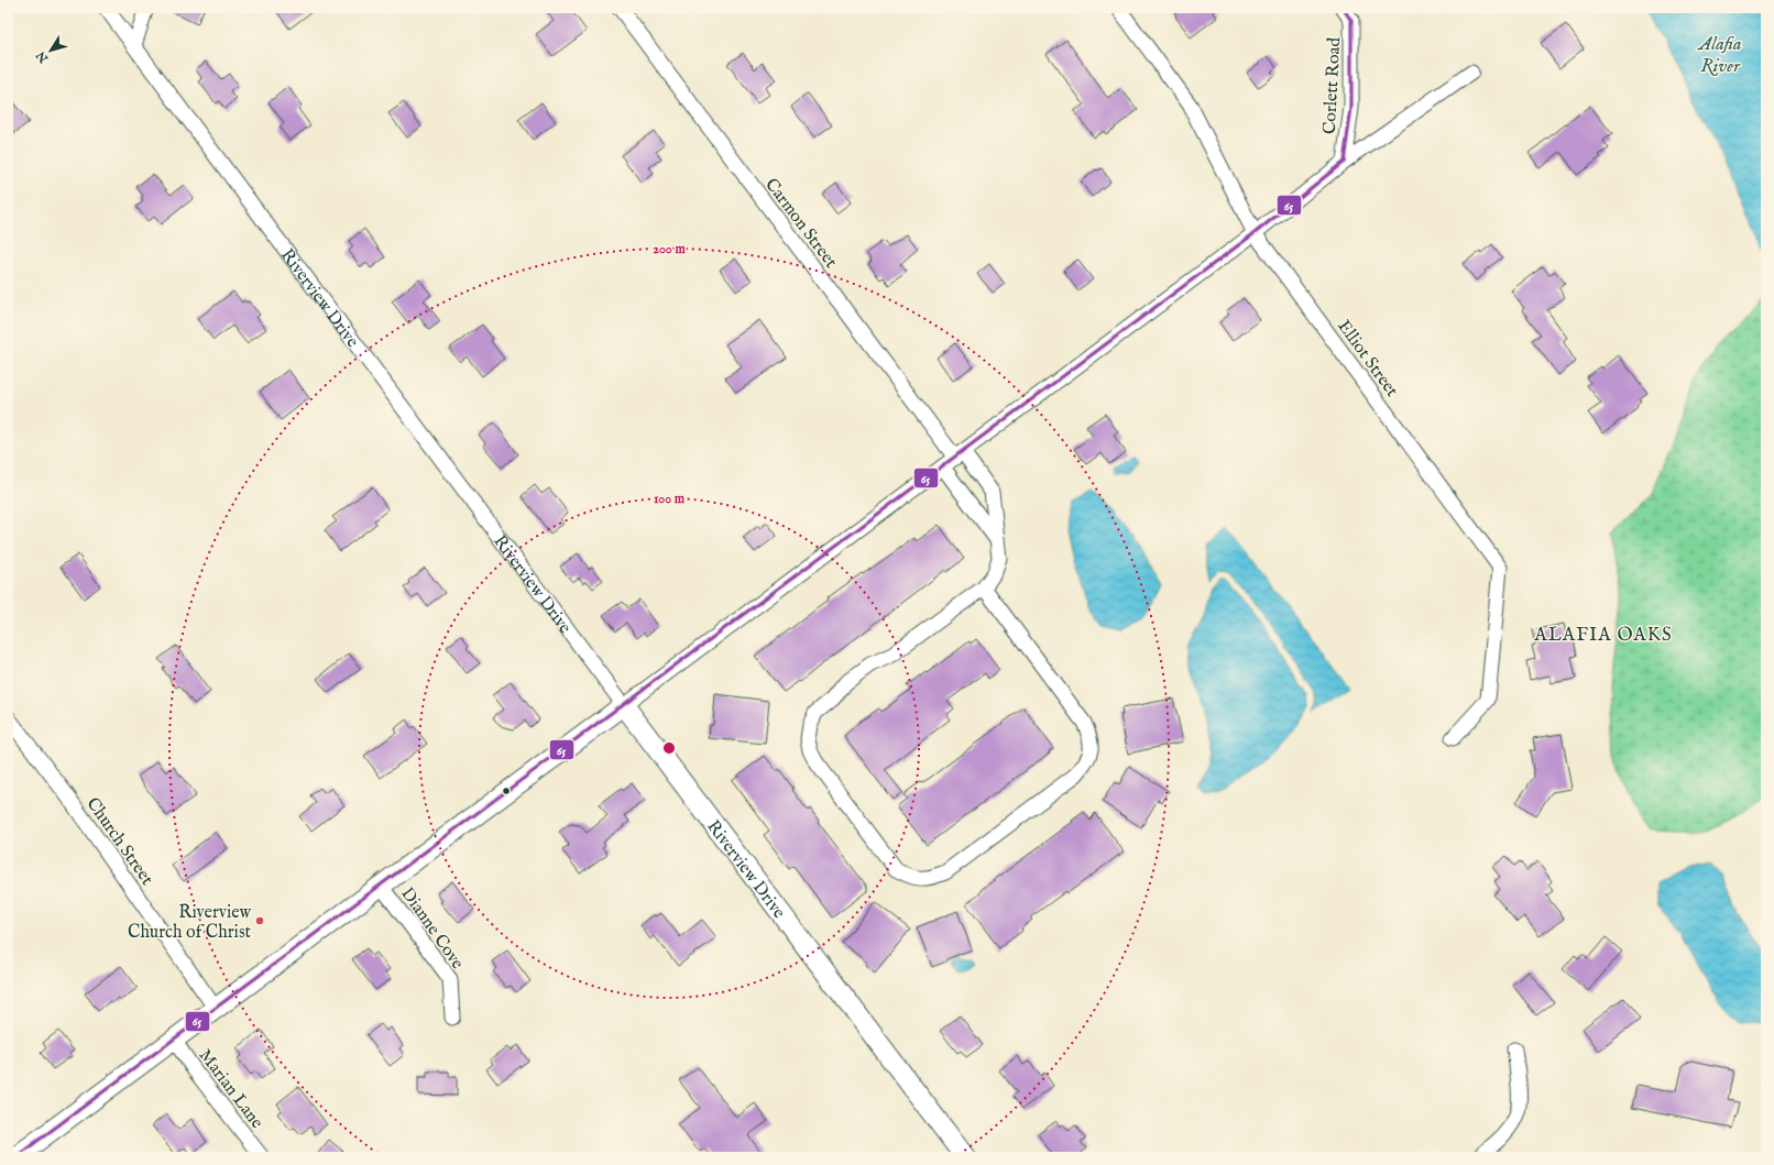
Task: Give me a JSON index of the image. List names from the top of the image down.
{
  "streets": {
    "street": [
      "Corlett Road",
      "Carmon Street",
      "Riverview Drive",
      "Elliot Street",
      "Church Street",
      "Dianne Cove",
      "Marian Lane"
    ]
  },
  "districts": ["ALAFIA OAKS"],
  "water": ["Alafia River"],
  "places": ["Riverview Church of Christ"],
  "lines": ["transit line 65"],
  "north": "bottom left",
  "rings": ["200 m", "100 m"]
}
